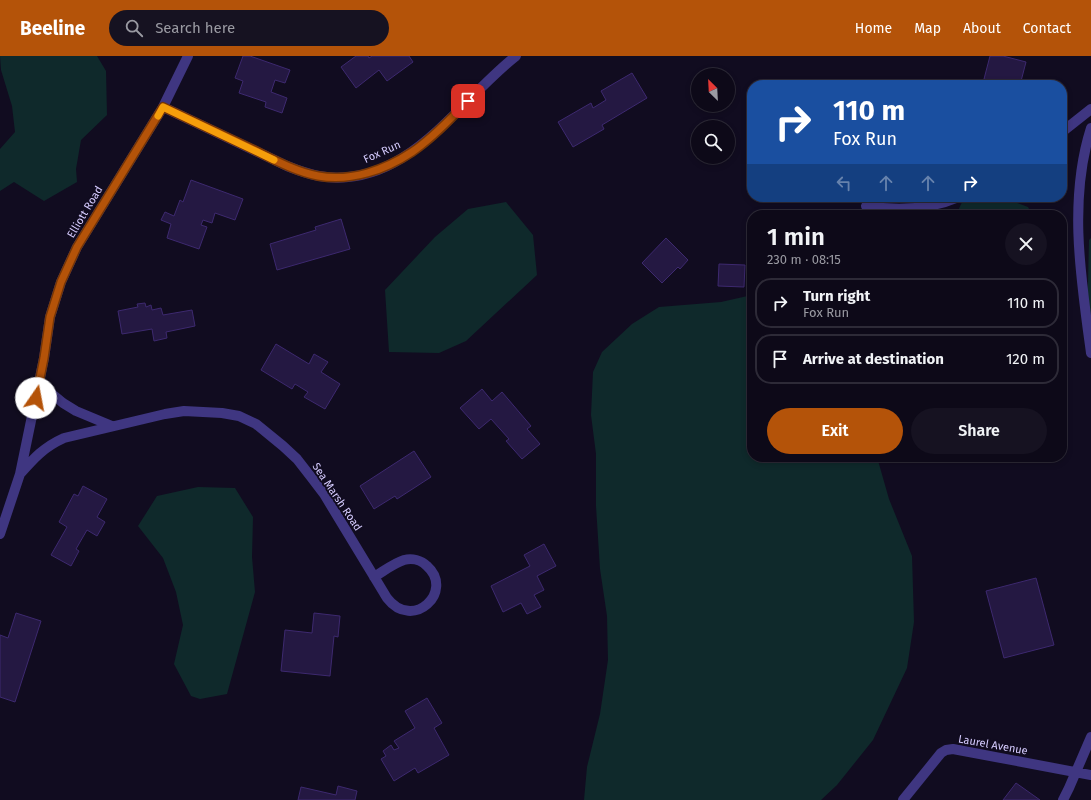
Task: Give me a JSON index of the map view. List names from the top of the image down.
{
  "streets": {
    "street": [
      "Fox Run",
      "Elliott Road",
      "Sea Marsh Road",
      "Laurel Avenue"
    ]
  },
  "crossings": [
    ["Fox Run", "Elliott Road"],
    ["Elliott Road", "Sea Marsh Road"]
  ],
  "north": "top left",
  "page": {
    "header": "Beeline",
    "search": "Search here",
    "nav": [
      "Home",
      "Map",
      "About",
      "Contact"
    ],
    "turn": ["110 m", "Fox Run"],
    "heading": ["1 min", "230 m · 08:15"],
    "list": [
      {
        "name": "Turn right",
        "note": "Fox Run",
        "value": "110 m"
      },
      {
        "name": "Arrive at destination",
        "value": "120 m"
      }
    ],
    "buttons": ["Exit", "Share"]
  }
}
